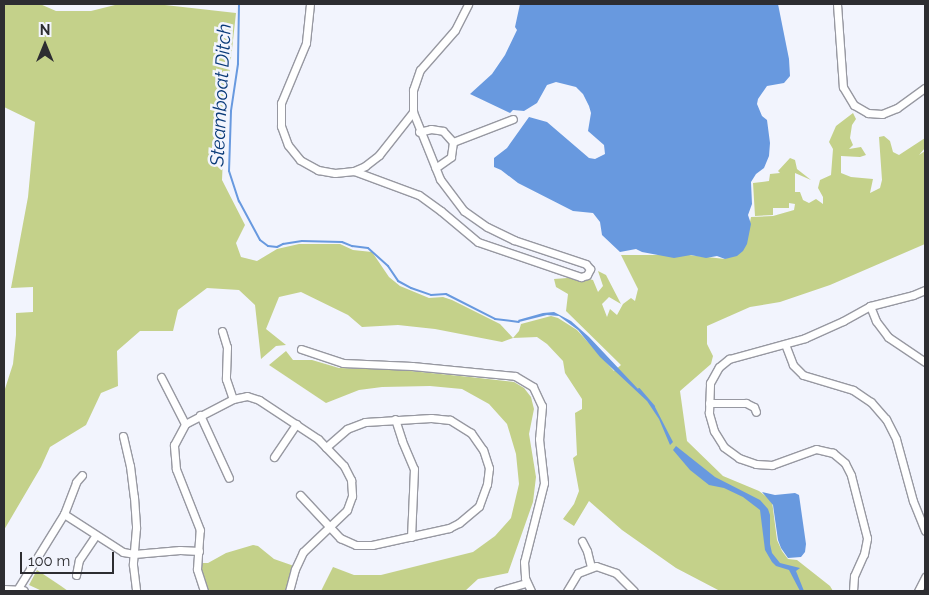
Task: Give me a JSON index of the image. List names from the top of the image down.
{
  "water": ["Steamboat Ditch"],
  "scale_bar": "100 m",
  "north": "top"
}
